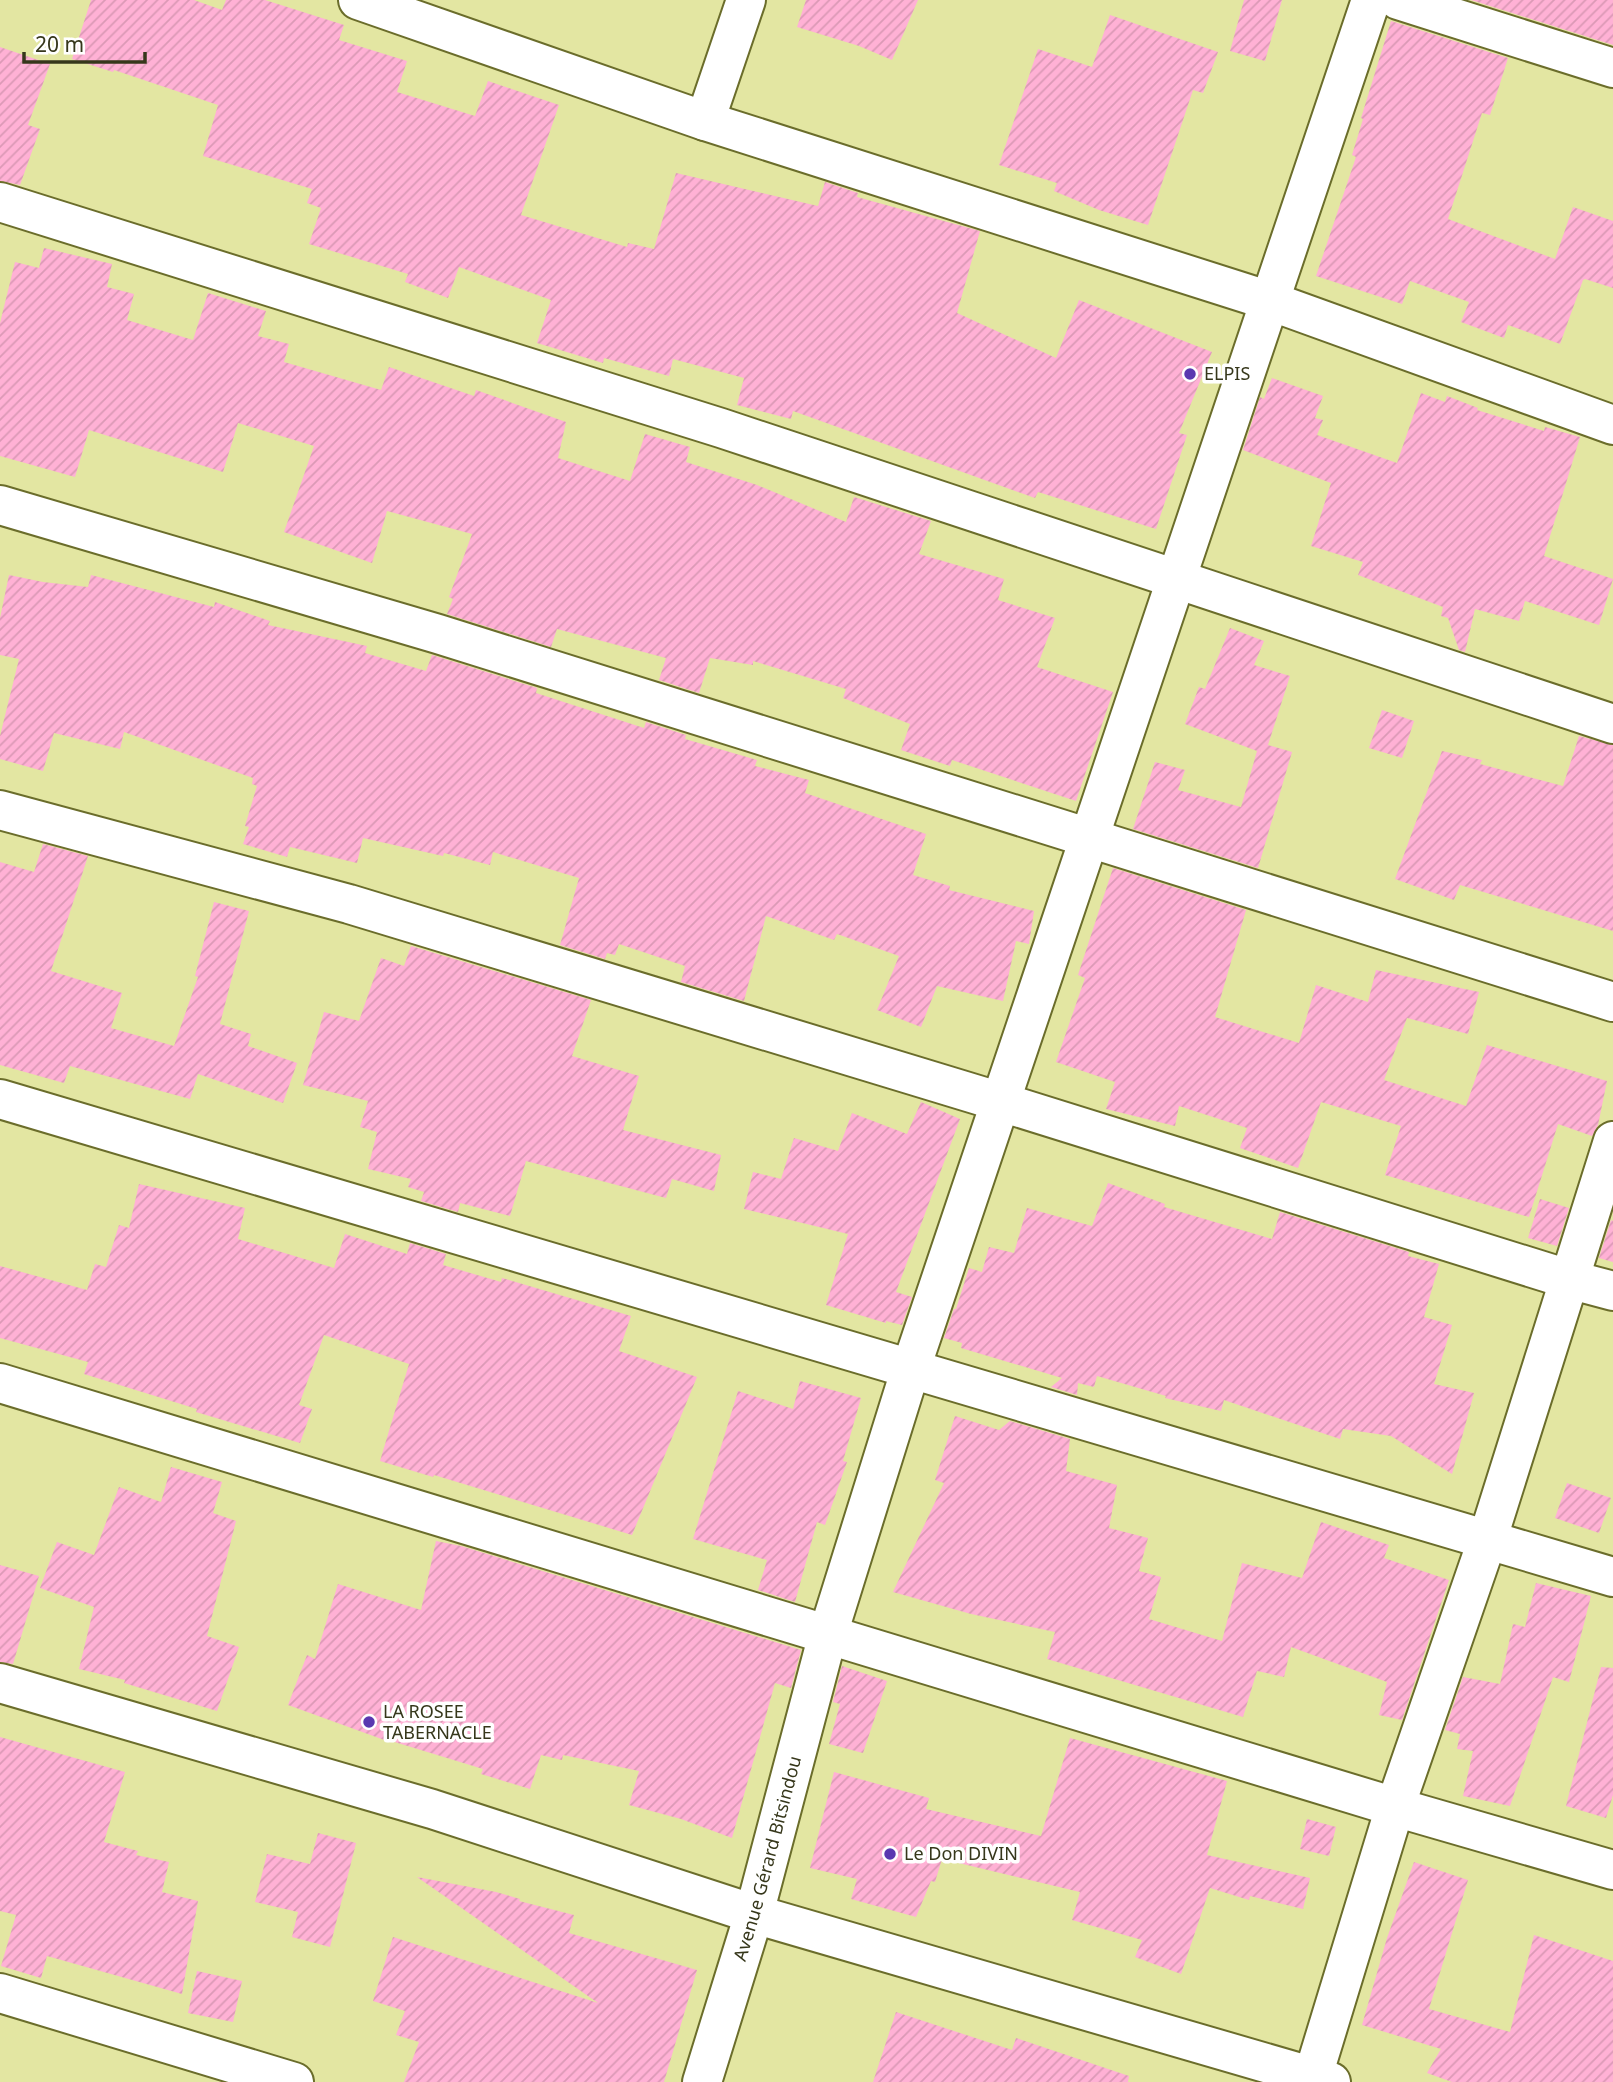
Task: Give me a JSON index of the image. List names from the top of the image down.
{
  "streets": {
    "street": ["Avenue Gérard Bitsindou"]
  },
  "places": ["ELPIS", "LA ROSEE TABERNACLE", "Le Don DIVIN"],
  "scale_bar": "20 m"
}
